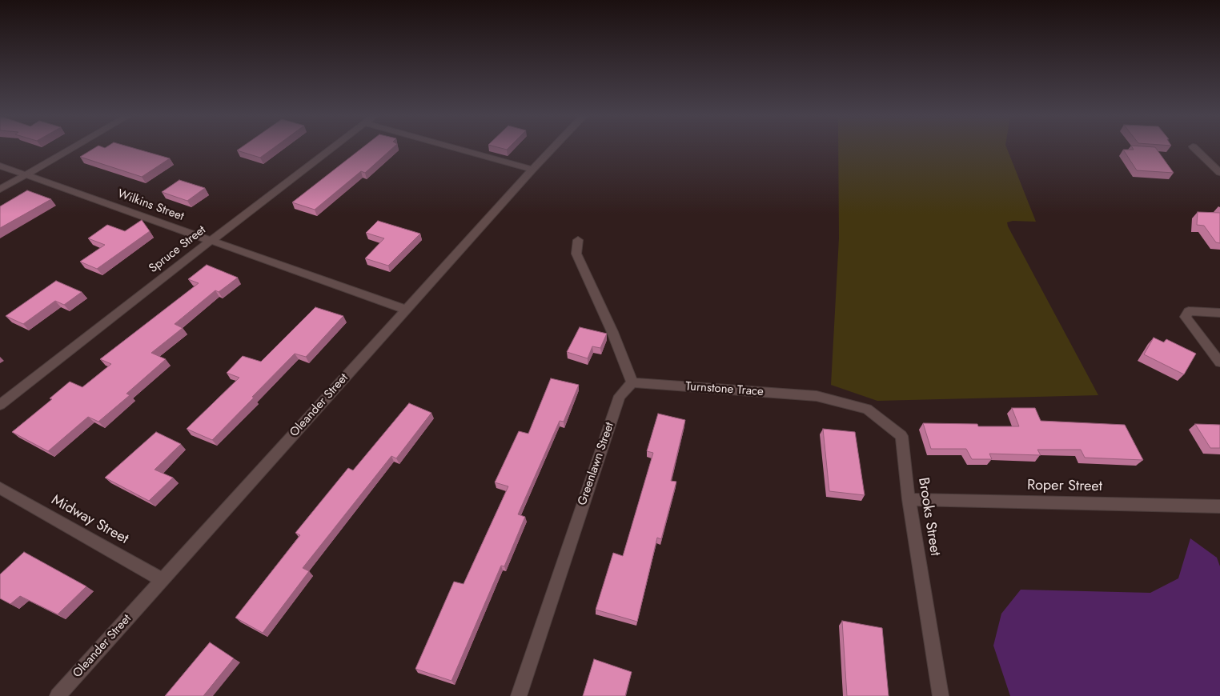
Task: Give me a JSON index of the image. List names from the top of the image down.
{
  "streets": {
    "street": [
      "Wilkins Street",
      "Spruce Street",
      "Turnstone Trace",
      "Oleander Street",
      "Greenlawn Street",
      "Roper Street",
      "Brooks Street",
      "Midway Street"
    ]
  },
  "crossings": [
    ["Wilkins Street", "Spruce Street"],
    ["Wilkins Street", "Oleander Street"],
    ["Turnstone Trace", "Greenlawn Street"],
    ["Turnstone Trace", "Brooks Street"],
    ["Oleander Street", "Midway Street"],
    ["Roper Street", "Brooks Street"]
  ]
}
